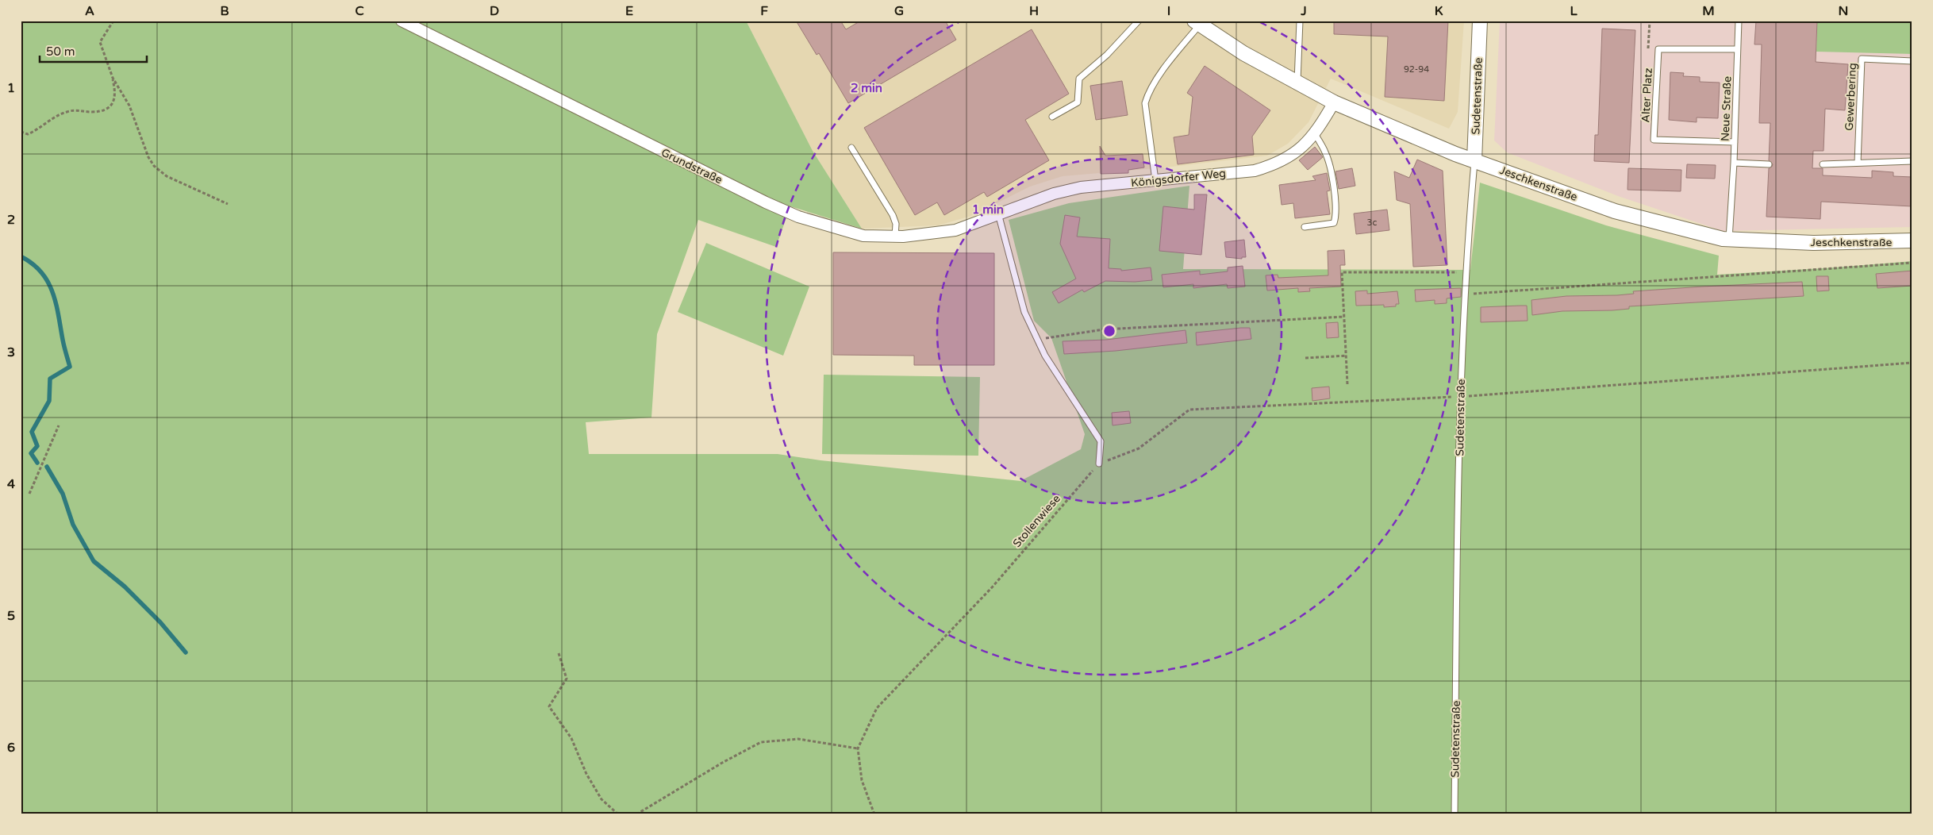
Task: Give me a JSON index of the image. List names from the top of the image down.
{
  "streets": {
    "street": [
      "Sudetenstraße",
      "Grundstraße",
      "Königsdorfer Weg",
      "Jeschkenstraße"
    ],
    "lane": ["Alter Platz", "Gewerbering", "Neue Straße"],
    "path": ["Stollenwiese"]
  },
  "crossings": [
    ["Alter Platz", "Neue Straße"],
    ["Sudetenstraße", "Jeschkenstraße"],
    ["Neue Straße", "Jeschkenstraße"],
    ["Grundstraße", "Königsdorfer Weg"],
    ["Königsdorfer Weg", "Jeschkenstraße"]
  ],
  "house_numbers": ["92-94", "3c"],
  "scale_bar": "50 m",
  "grid": {
    "columns": [
      "A",
      "B",
      "C",
      "D",
      "E",
      "F",
      "G",
      "H",
      "I",
      "J",
      "K",
      "L",
      "M",
      "N"
    ],
    "rows": [
      "1",
      "2",
      "3",
      "4",
      "5",
      "6"
    ]
  },
  "rings": ["2 min", "1 min"]
}
